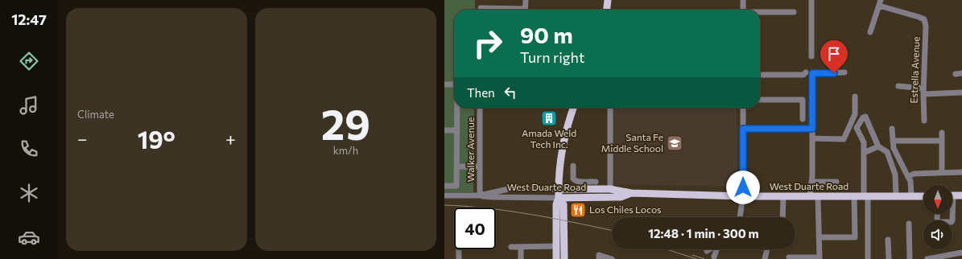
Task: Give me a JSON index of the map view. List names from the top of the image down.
{
  "streets": {
    "main road": ["West Duarte Road"],
    "street": ["Estrella Avenue", "Walker Avenue"]
  },
  "crossings": [
    ["Walker Avenue", "West Duarte Road"]
  ],
  "places": {
    "building": ["Amada Weld Tech Inc."],
    "school or university": ["Santa Fe Middle School"],
    "restaurant": ["Los Chiles Locos"]
  },
  "north": "bottom",
  "page": {
    "tabs": "12:47",
    "tile": [
      "Climate",
      ["29", "km/h"]
    ],
    "turn": ["90 m", "Turn right"],
    "then": "Then",
    "heat": ["−", "19°", "+"],
    "limit": "40",
    "trip": "12:48 · 1 min · 300 m"
  }
}
